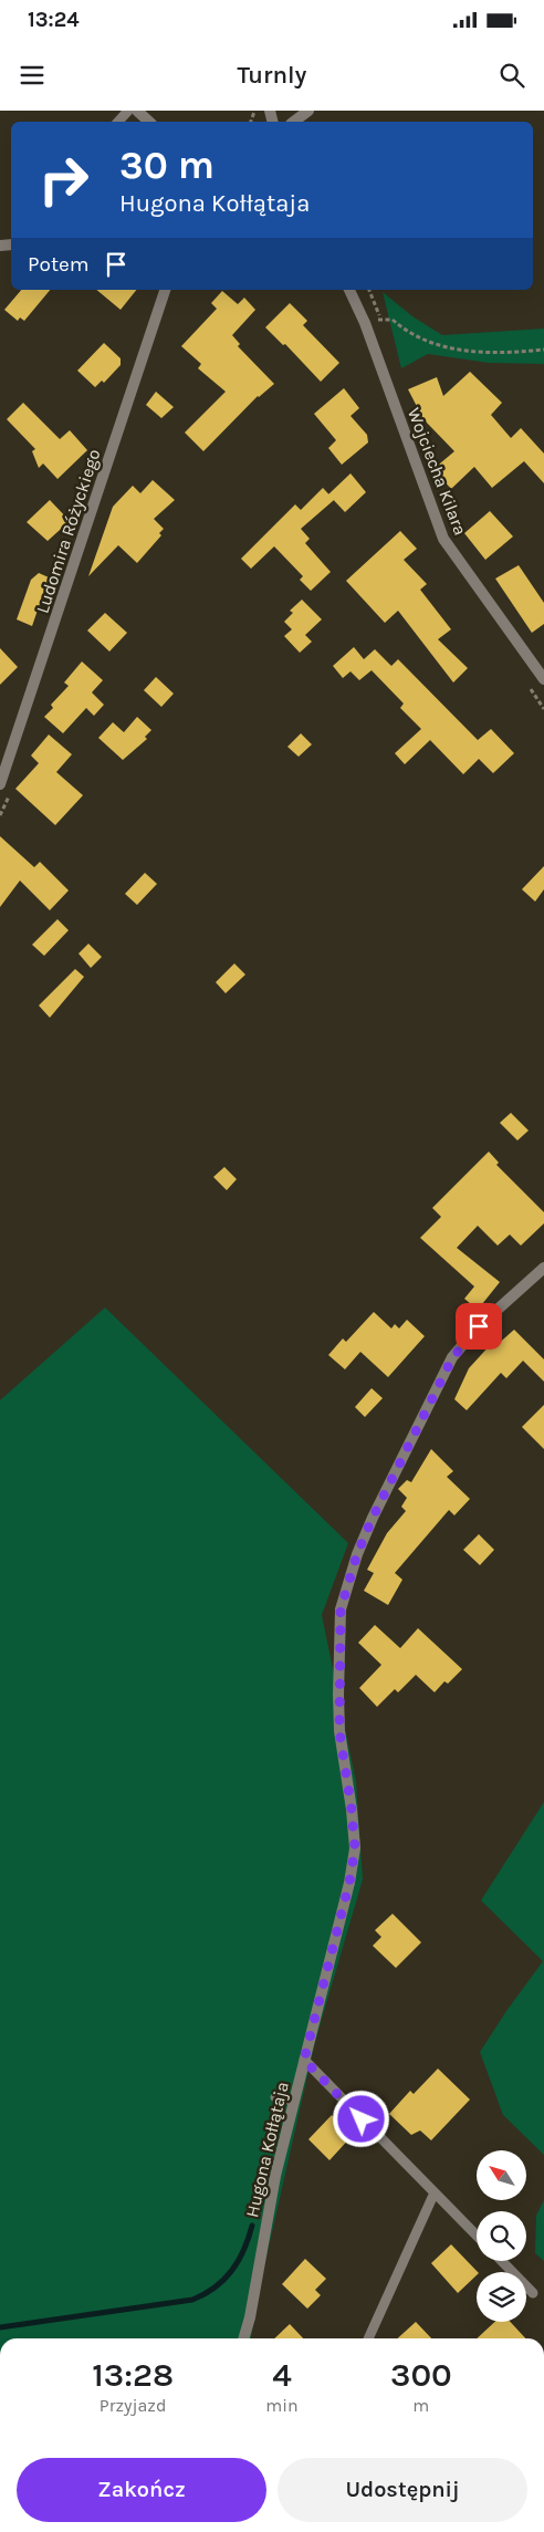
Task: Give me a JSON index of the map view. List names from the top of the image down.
{
  "streets": {
    "street": ["Wojciecha Kilara", "Ludomira Różyckiego", "Hugona Kołłątaja"]
  },
  "north": "top left",
  "page": {
    "status": "13:24",
    "header": "Turnly",
    "turn": ["30 m", "Hugona Kołłątaja"],
    "then": "Potem",
    "eta": [
      "13:28",
      "Przyjazd",
      "4",
      "min",
      "300",
      "m"
    ],
    "buttons": ["Zakończ", "Udostępnij"]
  }
}
